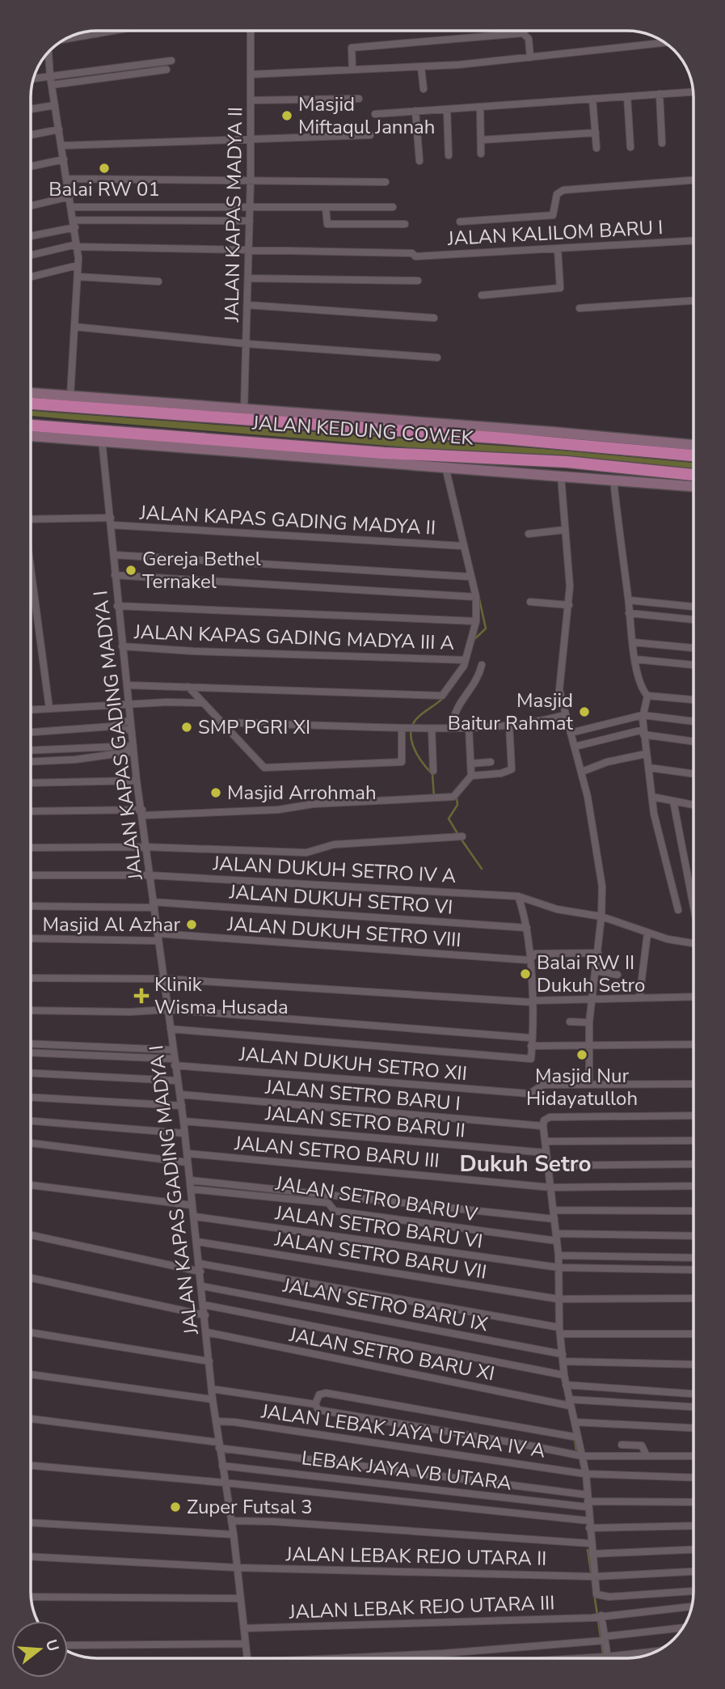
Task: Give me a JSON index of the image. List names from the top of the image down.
{
  "streets": {
    "highway": ["JALAN KEDUNG COWEK"],
    "street": [
      "JALAN KAPAS MADYA II",
      "JALAN KALILOM BARU I",
      "JALAN KAPAS GADING MADYA II",
      "JALAN KAPAS GADING MADYA III A",
      "JALAN KAPAS GADING MADYA I",
      "JALAN DUKUH SETRO IV A",
      "JALAN DUKUH SETRO VI",
      "JALAN DUKUH SETRO VIII",
      "JALAN DUKUH SETRO XII",
      "JALAN SETRO BARU I",
      "JALAN SETRO BARU II",
      "JALAN SETRO BARU III",
      "JALAN SETRO BARU V",
      "JALAN SETRO BARU VI",
      "JALAN SETRO BARU VII",
      "JALAN SETRO BARU IX",
      "JALAN SETRO BARU XI",
      "JALAN LEBAK JAYA UTARA IV A",
      "LEBAK JAYA VB UTARA",
      "JALAN LEBAK REJO UTARA II",
      "JALAN LEBAK REJO UTARA III"
    ]
  },
  "crossings": [
    ["JALAN KAPAS MADYA II", "JALAN KALILOM BARU I"],
    ["JALAN KAPAS MADYA II", "JALAN KEDUNG COWEK"],
    ["JALAN KEDUNG COWEK", "JALAN KAPAS GADING MADYA I"],
    ["JALAN KAPAS GADING MADYA II", "JALAN KAPAS GADING MADYA I"],
    ["JALAN KAPAS GADING MADYA III A", "JALAN KAPAS GADING MADYA I"],
    ["JALAN KAPAS GADING MADYA I", "JALAN DUKUH SETRO IV A"],
    ["JALAN KAPAS GADING MADYA I", "JALAN DUKUH SETRO VI"],
    ["JALAN KAPAS GADING MADYA I", "JALAN DUKUH SETRO VIII"],
    ["JALAN KAPAS GADING MADYA I", "JALAN DUKUH SETRO XII"],
    ["JALAN KAPAS GADING MADYA I", "JALAN SETRO BARU I"],
    ["JALAN KAPAS GADING MADYA I", "JALAN SETRO BARU II"],
    ["JALAN KAPAS GADING MADYA I", "JALAN SETRO BARU III"],
    ["JALAN KAPAS GADING MADYA I", "JALAN SETRO BARU V"],
    ["JALAN KAPAS GADING MADYA I", "JALAN SETRO BARU VI"],
    ["JALAN KAPAS GADING MADYA I", "JALAN SETRO BARU VII"],
    ["JALAN KAPAS GADING MADYA I", "JALAN SETRO BARU IX"],
    ["JALAN KAPAS GADING MADYA I", "JALAN SETRO BARU XI"],
    ["JALAN KAPAS GADING MADYA I", "JALAN LEBAK JAYA UTARA IV A"],
    ["JALAN KAPAS GADING MADYA I", "LEBAK JAYA VB UTARA"],
    ["JALAN KAPAS GADING MADYA I", "JALAN LEBAK REJO UTARA II"],
    ["JALAN KAPAS GADING MADYA I", "JALAN LEBAK REJO UTARA III"]
  ],
  "districts": ["Dukuh Setro"],
  "places": {
    "other": [
      "Masjid Miftaqul Jannah",
      "Balai RW 01",
      "Gereja Bethel Ternakel",
      "Masjid Baitur Rahmat",
      "SMP PGRI XI",
      "Masjid Arrohmah",
      "Masjid Al Azhar",
      "Balai RW II Dukuh Setro",
      "Masjid Nur Hidayatulloh",
      "Zuper Futsal 3"
    ],
    "health": ["Klinik Wisma Husada"]
  },
  "north": "right"
}
